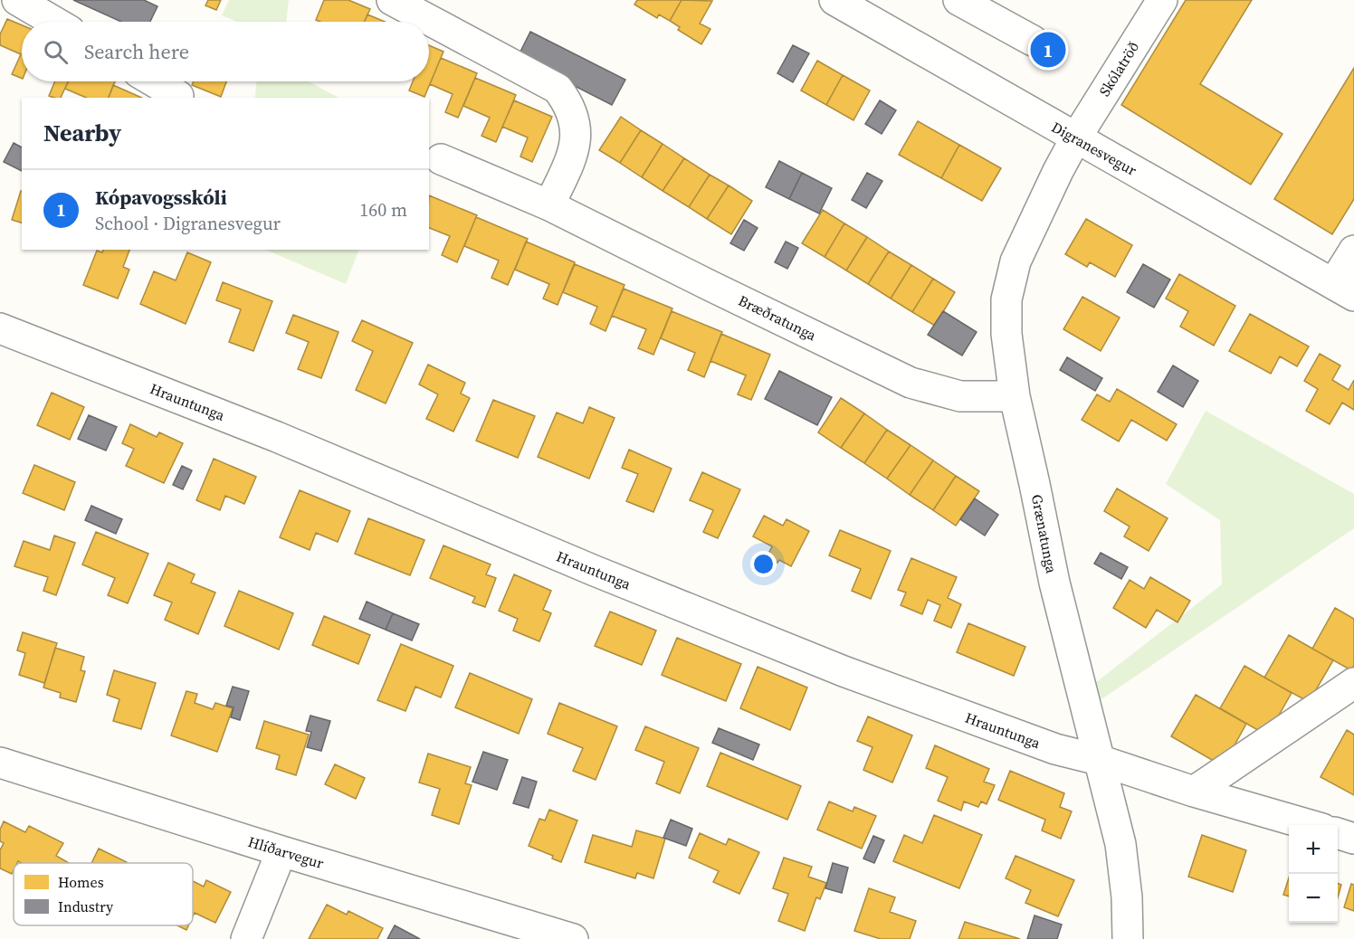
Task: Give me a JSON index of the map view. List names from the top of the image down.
{
  "streets": {
    "street": [
      "Skólatröð",
      "Digranesvegur",
      "Bræðratunga",
      "Hrauntunga",
      "Grænatunga",
      "Hlíðarvegur"
    ]
  },
  "crossings": [
    ["Skólatröð", "Digranesvegur"],
    ["Skólatröð", "Grænatunga"],
    ["Digranesvegur", "Grænatunga"],
    ["Bræðratunga", "Grænatunga"],
    ["Hrauntunga", "Grænatunga"]
  ],
  "legend": ["Homes", "Industry"],
  "page": {
    "search": "Search here",
    "pins": "1",
    "heading": "Nearby",
    "list": [
      {
        "mark": "1",
        "name": "Kópavogsskóli",
        "note": "School · Digranesvegur",
        "value": "160 m"
      }
    ],
    "map_buttons": ["+", "−"]
  }
}
